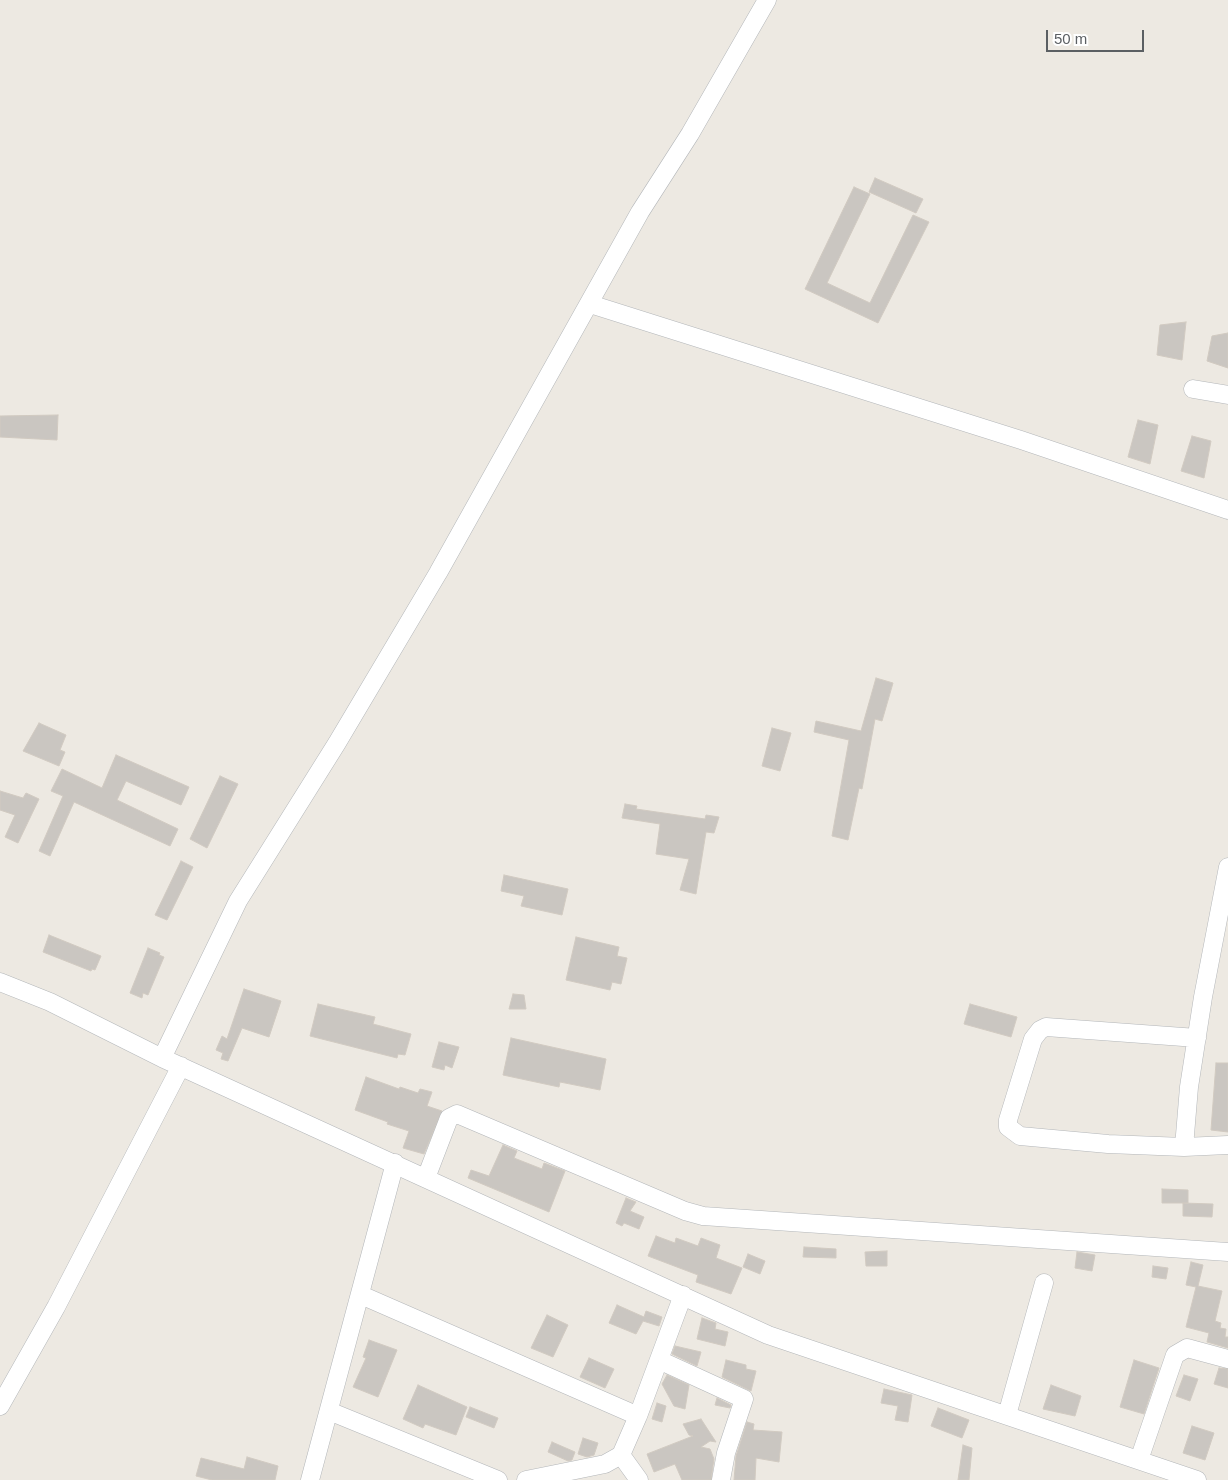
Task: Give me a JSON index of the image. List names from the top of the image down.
{
  "scale_bar": "50 m"
}
